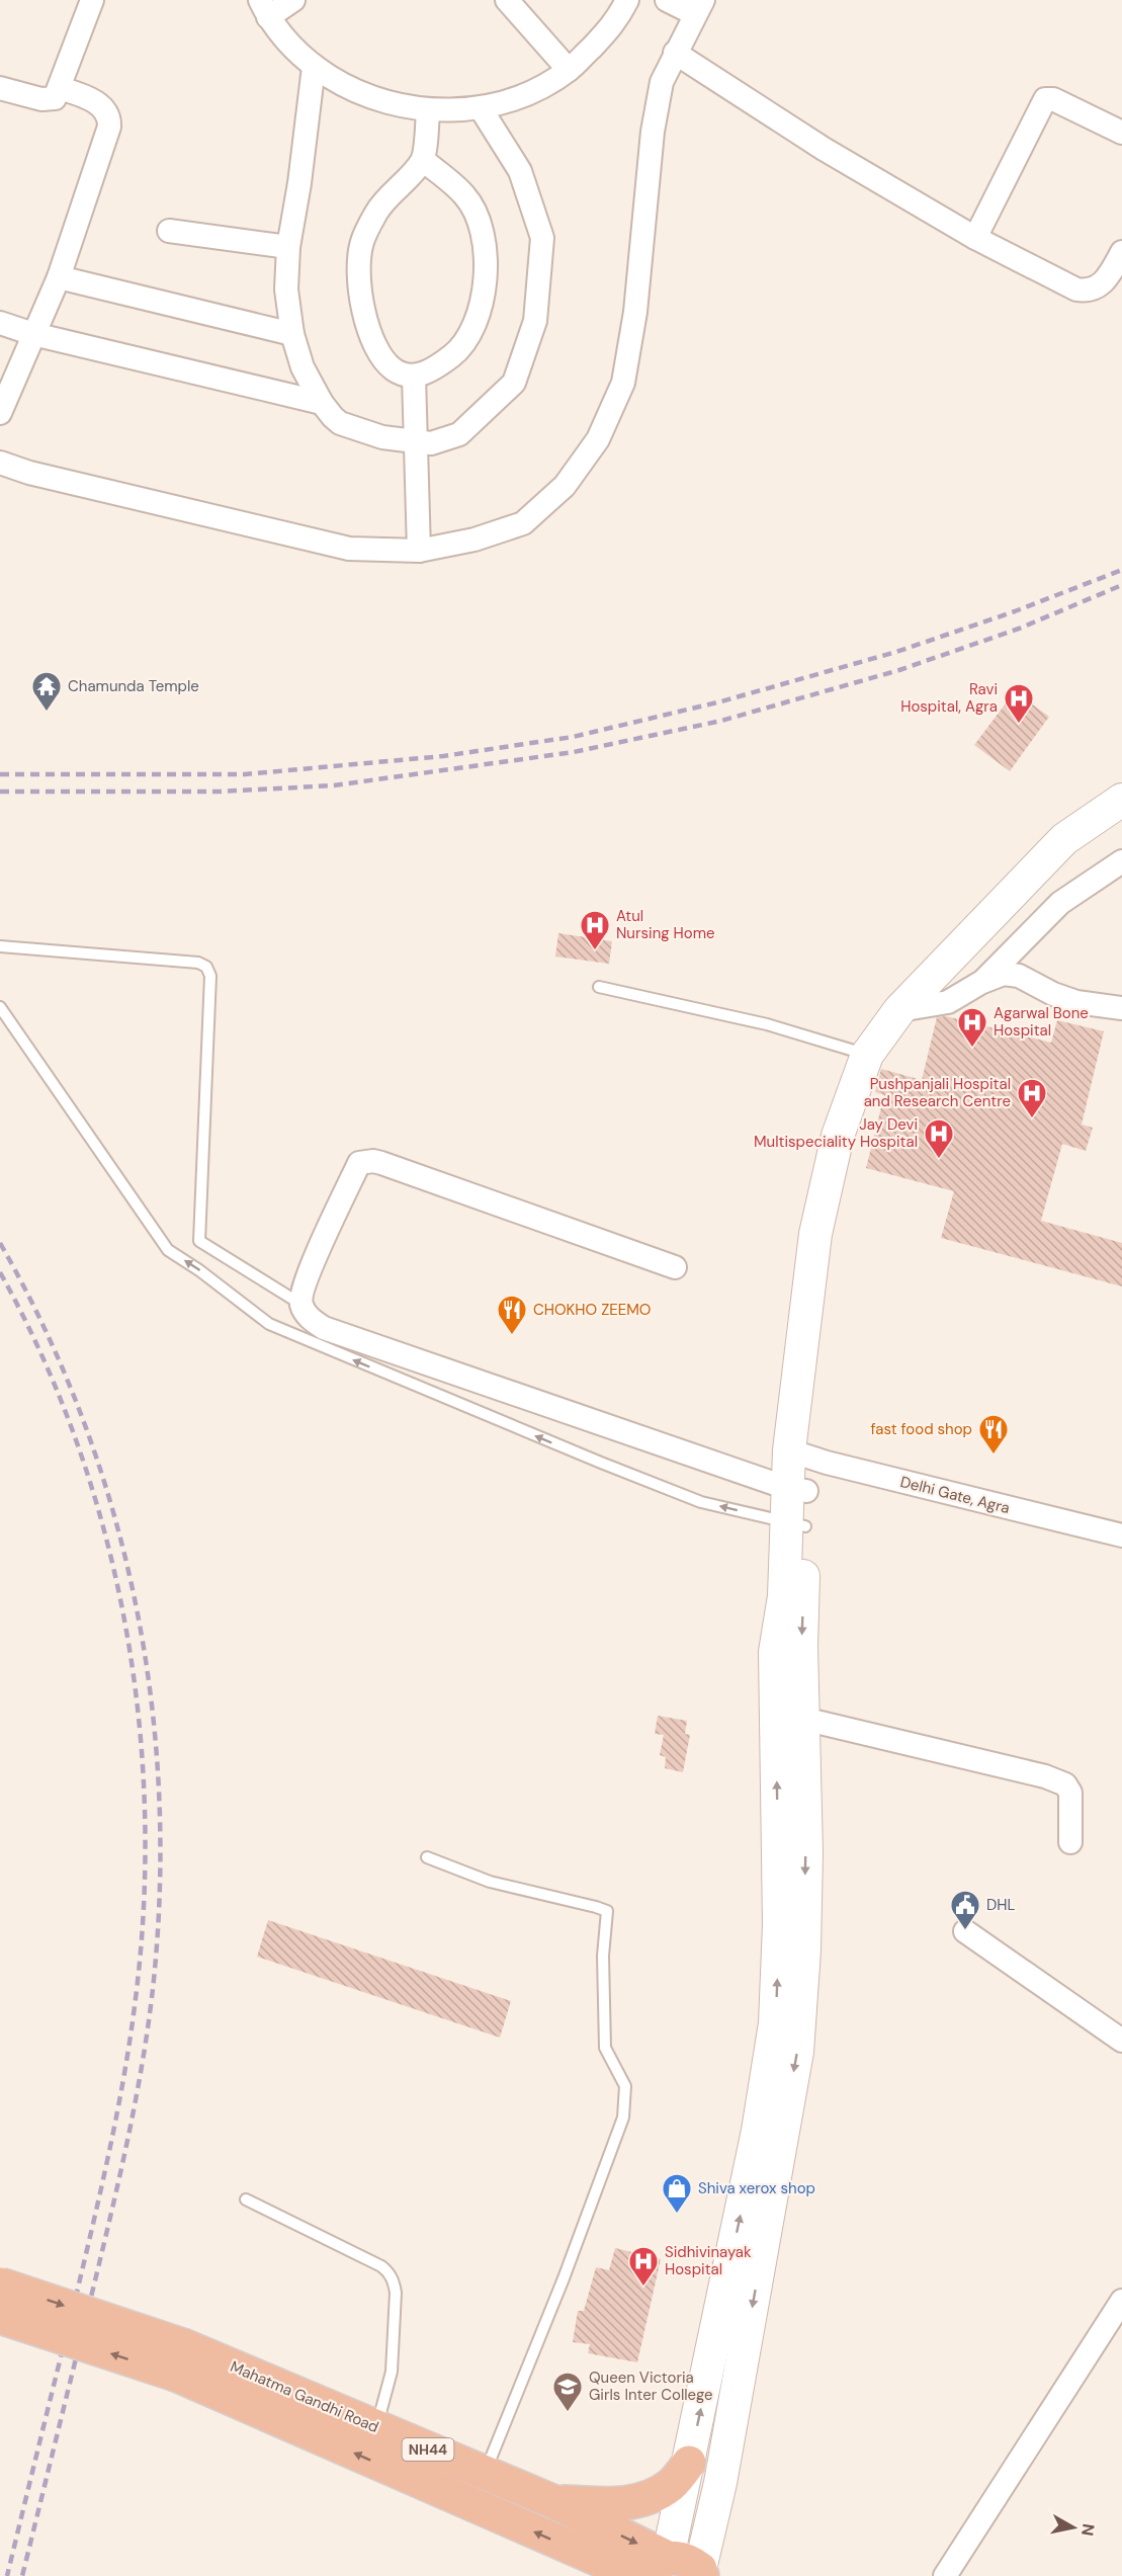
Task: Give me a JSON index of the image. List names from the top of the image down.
{
  "streets": {
    "highway": ["Mahatma Gandhi Road", "NH44"],
    "street": ["Delhi Gate, Agra"]
  },
  "crossings": [
    ["Mahatma Gandhi Road", "NH44"]
  ],
  "places": {
    "temple": ["Chamunda Temple"],
    "hospital": [
      "Ravi Hospital, Agra",
      "Atul Nursing Home",
      "Agarwal Bone Hospital",
      "Pushpanjali Hospital and Research Centre",
      "Jay Devi Multispeciality Hospital",
      "Sidhivinayak Hospital"
    ],
    "restaurant": ["CHOKHO ZEEMO", "fast food shop"],
    "public building": ["DHL"],
    "shop": ["Shiva xerox shop"],
    "school or university": ["Queen Victoria Girls Inter College"]
  },
  "north": "right"
}
